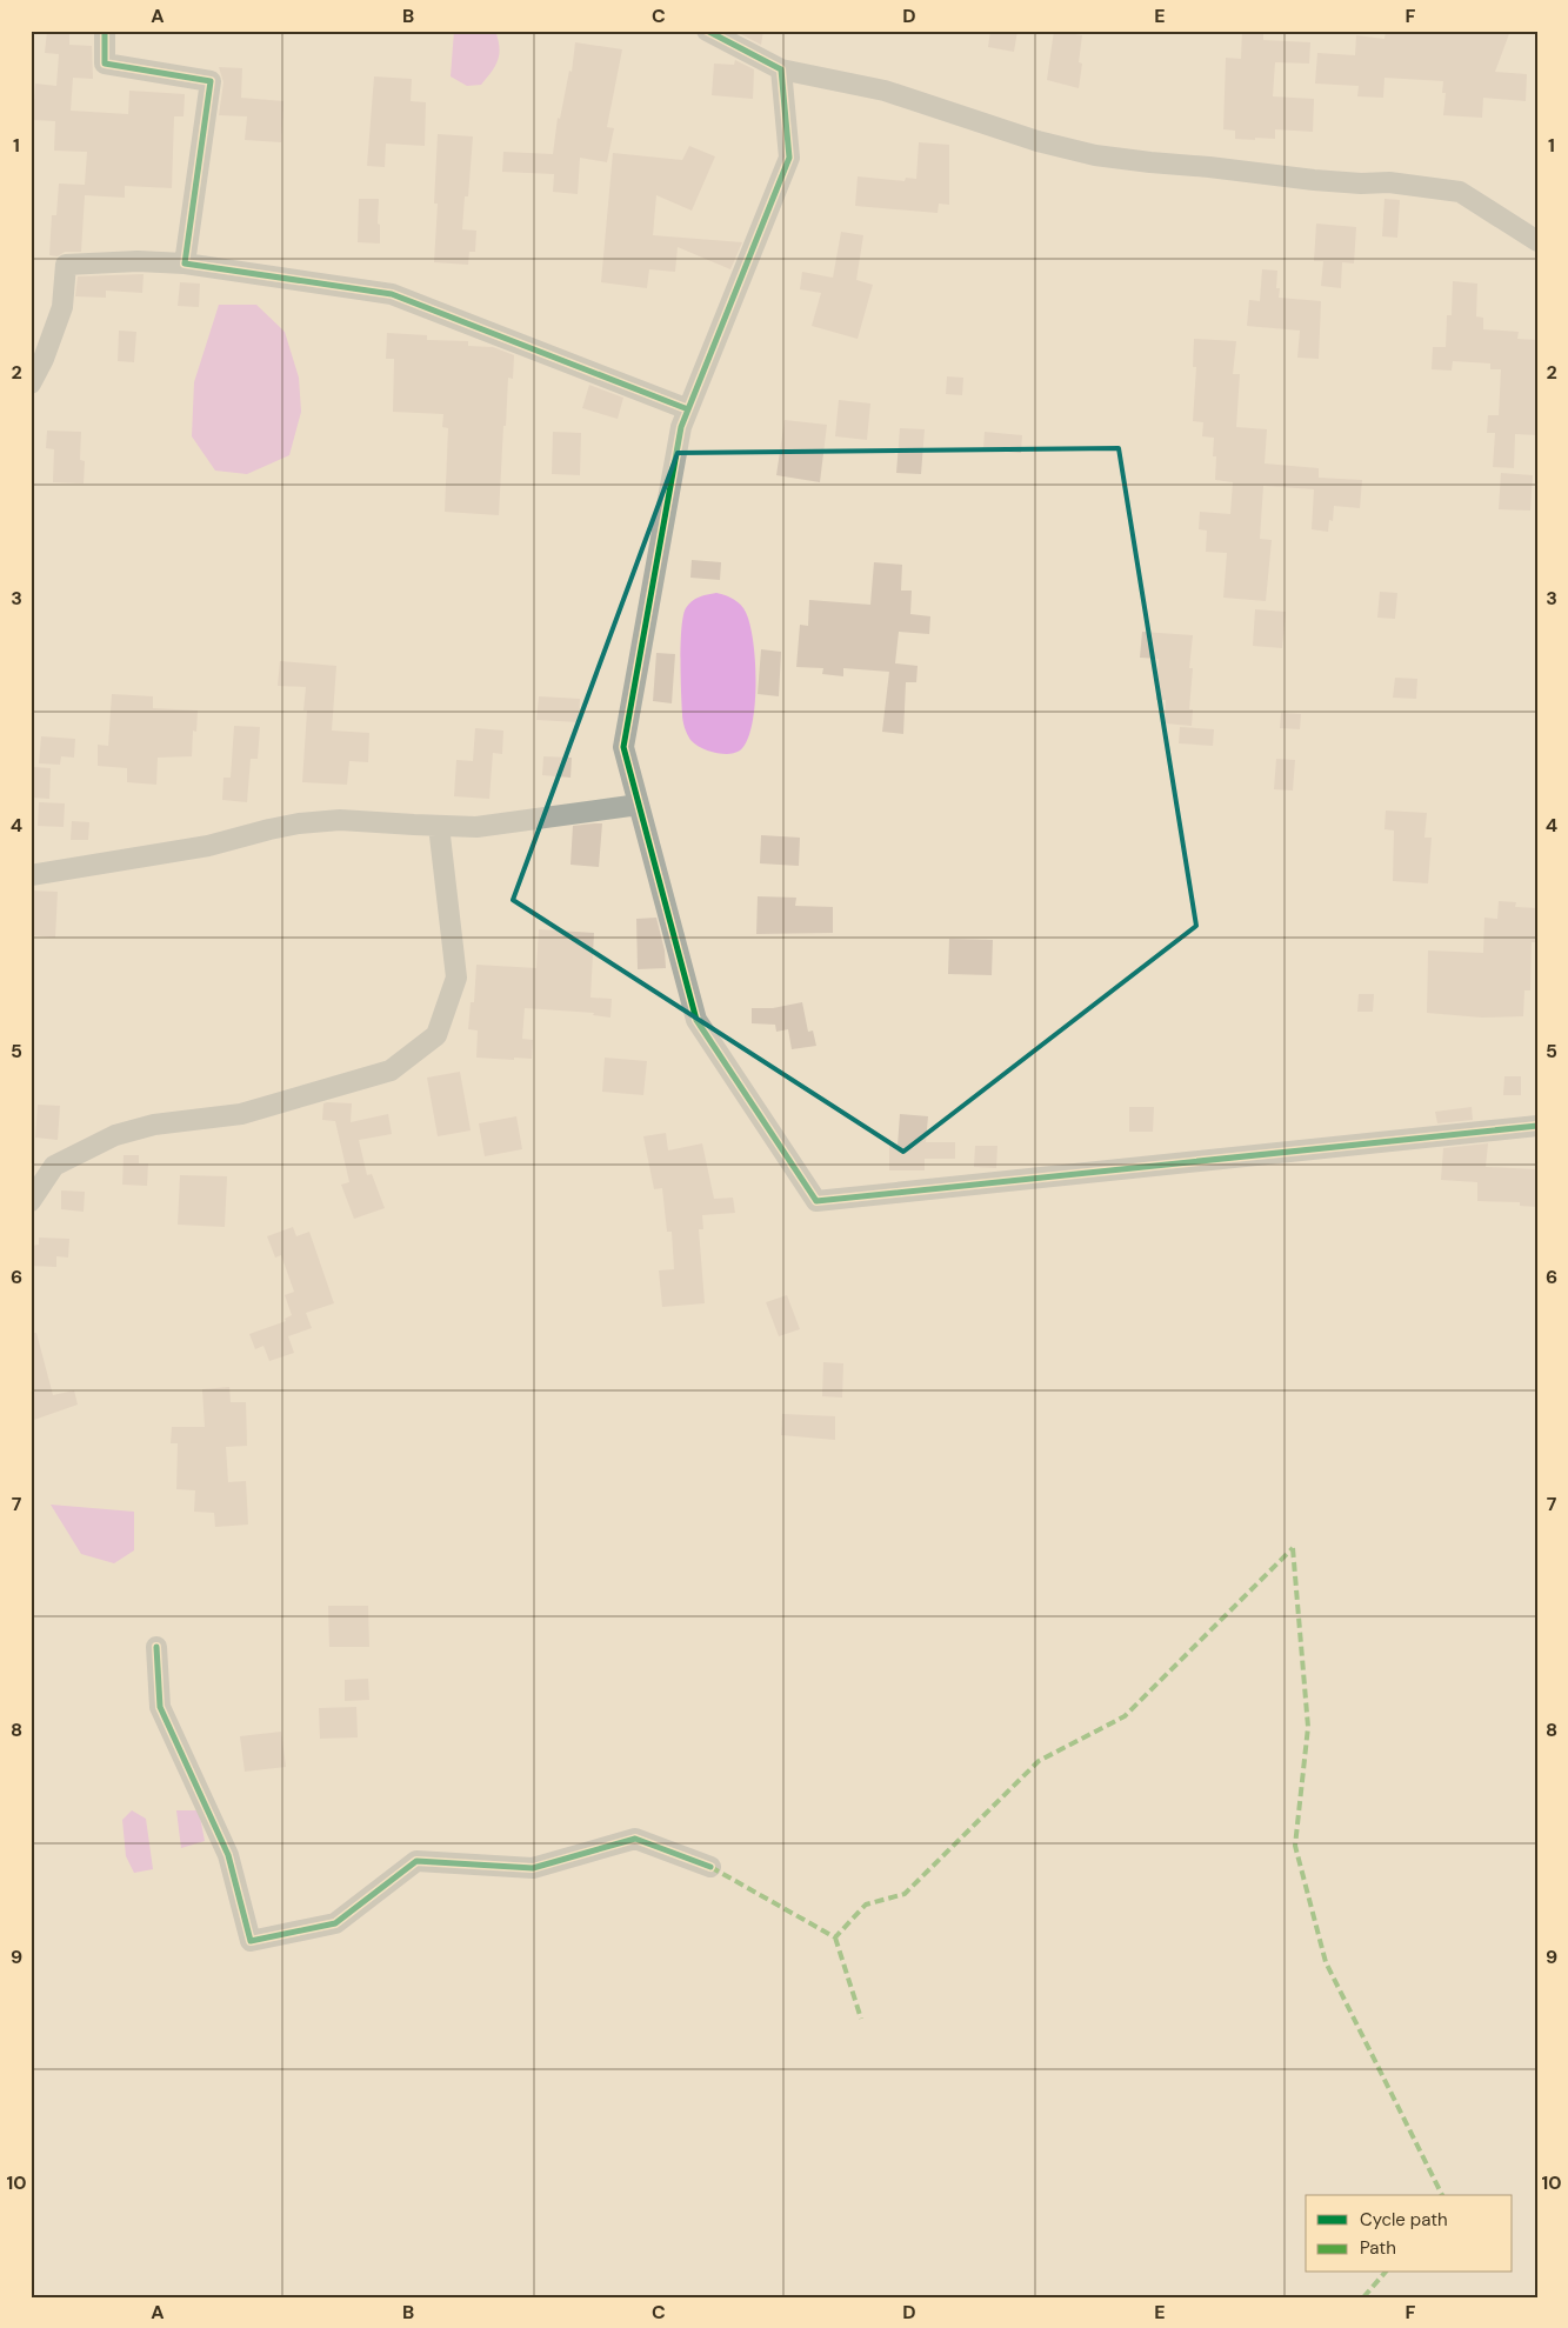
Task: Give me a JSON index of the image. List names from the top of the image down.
{
  "legend": ["Cycle path", "Path"],
  "grid": {
    "columns": [
      "A",
      "B",
      "C",
      "D",
      "E",
      "F"
    ],
    "rows": [
      "1",
      "2",
      "3",
      "4",
      "5",
      "6",
      "7",
      "8",
      "9",
      "10"
    ]
  }
}
